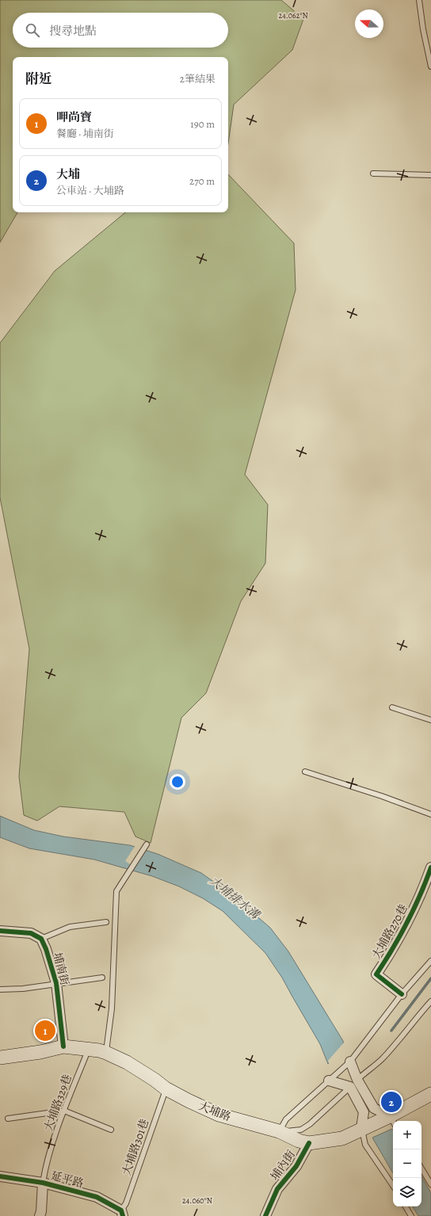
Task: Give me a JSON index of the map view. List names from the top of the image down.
{
  "streets": {
    "main road": ["大埔路"],
    "street": [
      "大埔路270巷",
      "埔南街",
      "埔內街",
      "延平路"
    ],
    "lane": ["大埔路329巷", "大埔路301巷"]
  },
  "crossings": [
    ["埔南街", "大埔路"],
    ["大埔路329巷", "大埔路"],
    ["大埔路329巷", "延平路"],
    ["大埔路", "大埔路301巷"],
    ["大埔路", "埔內街"],
    ["大埔路301巷", "延平路"]
  ],
  "water": ["大埔排水溝"],
  "north": "left",
  "page": {
    "search": "搜尋地點",
    "heading": ["附近", "2筆結果"],
    "list": [
      {
        "mark": "1",
        "name": "呷尚寶",
        "note": "餐廳 · 埔南街",
        "value": "190 m"
      },
      {
        "mark": "2",
        "name": "大埔",
        "note": "公車站 · 大埔路",
        "value": "270 m"
      }
    ],
    "pins": ["1", "2"],
    "map_buttons": ["+", "−"]
  },
  "coordinates": ["24.062°N", "24.060°N"]
}
